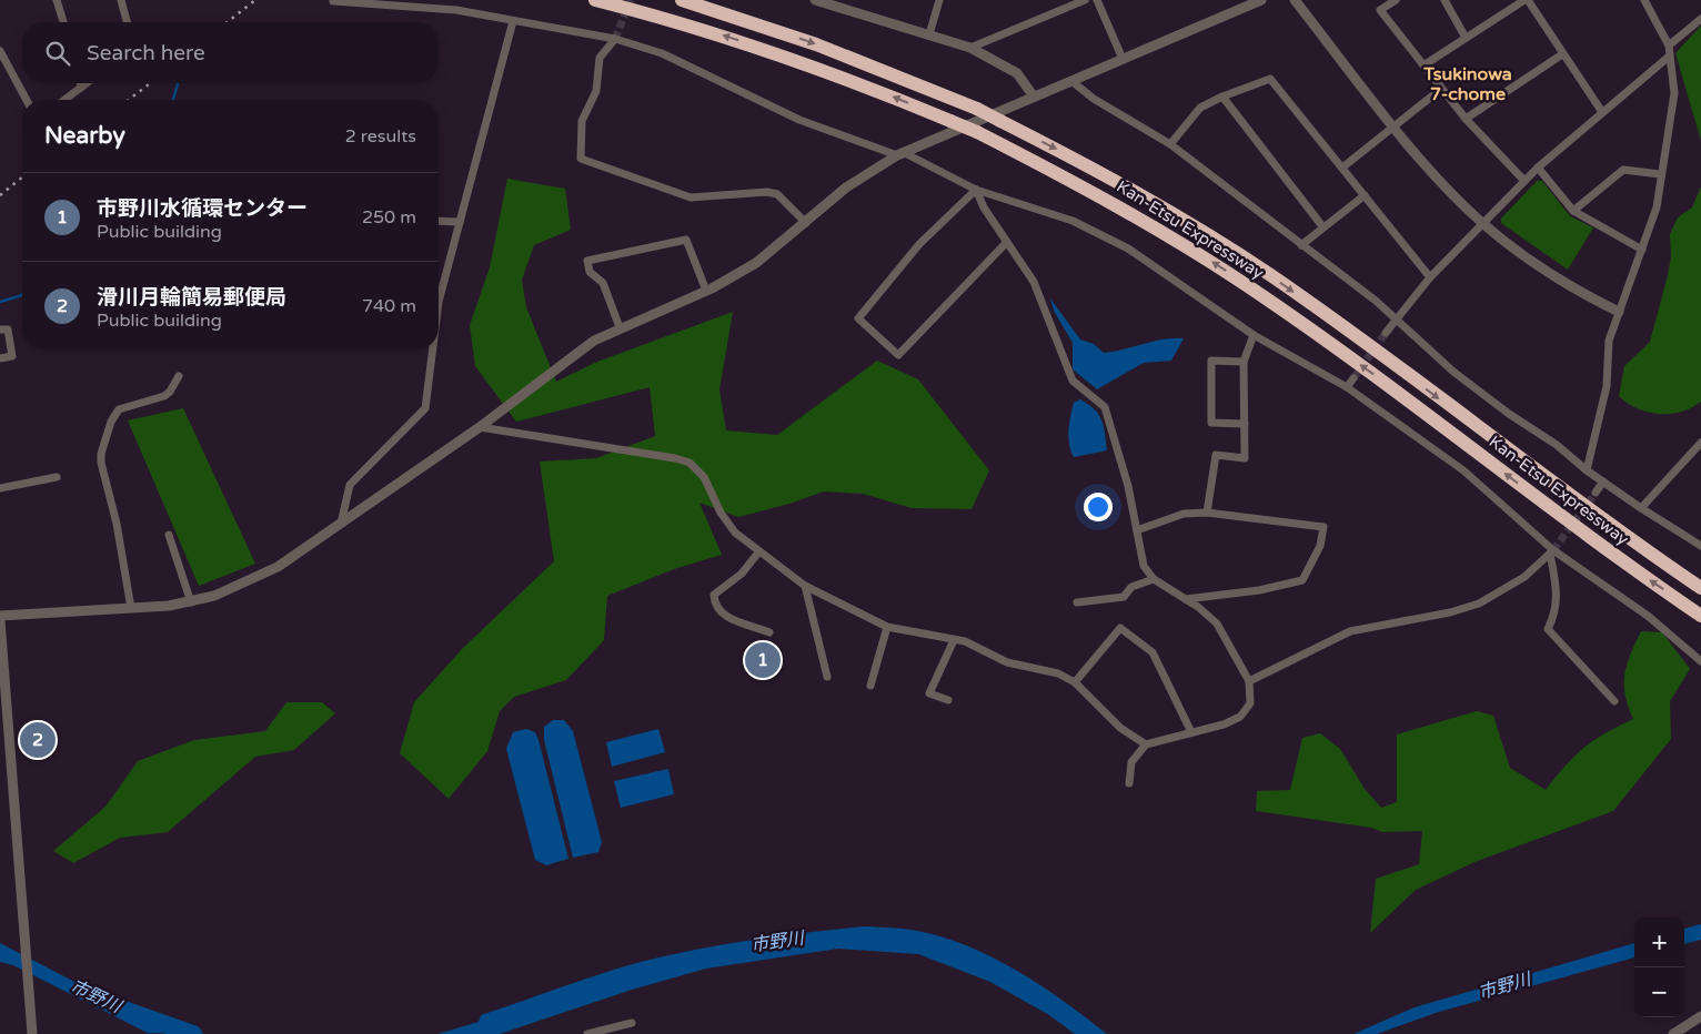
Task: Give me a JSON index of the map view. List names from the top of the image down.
{
  "streets": {
    "highway": ["Kan-Etsu Expressway"]
  },
  "districts": ["Tsukinowa 7-chome"],
  "water": ["市野川"],
  "page": {
    "search": "Search here",
    "heading": ["Nearby", "2 results"],
    "list": [
      {
        "mark": "1",
        "name": "市野川水循環センター",
        "note": "Public building",
        "value": "250 m"
      },
      {
        "mark": "2",
        "name": "滑川月輪簡易郵便局",
        "note": "Public building",
        "value": "740 m"
      }
    ],
    "pins": ["1", "2"],
    "map_buttons": ["+", "−"]
  }
}
